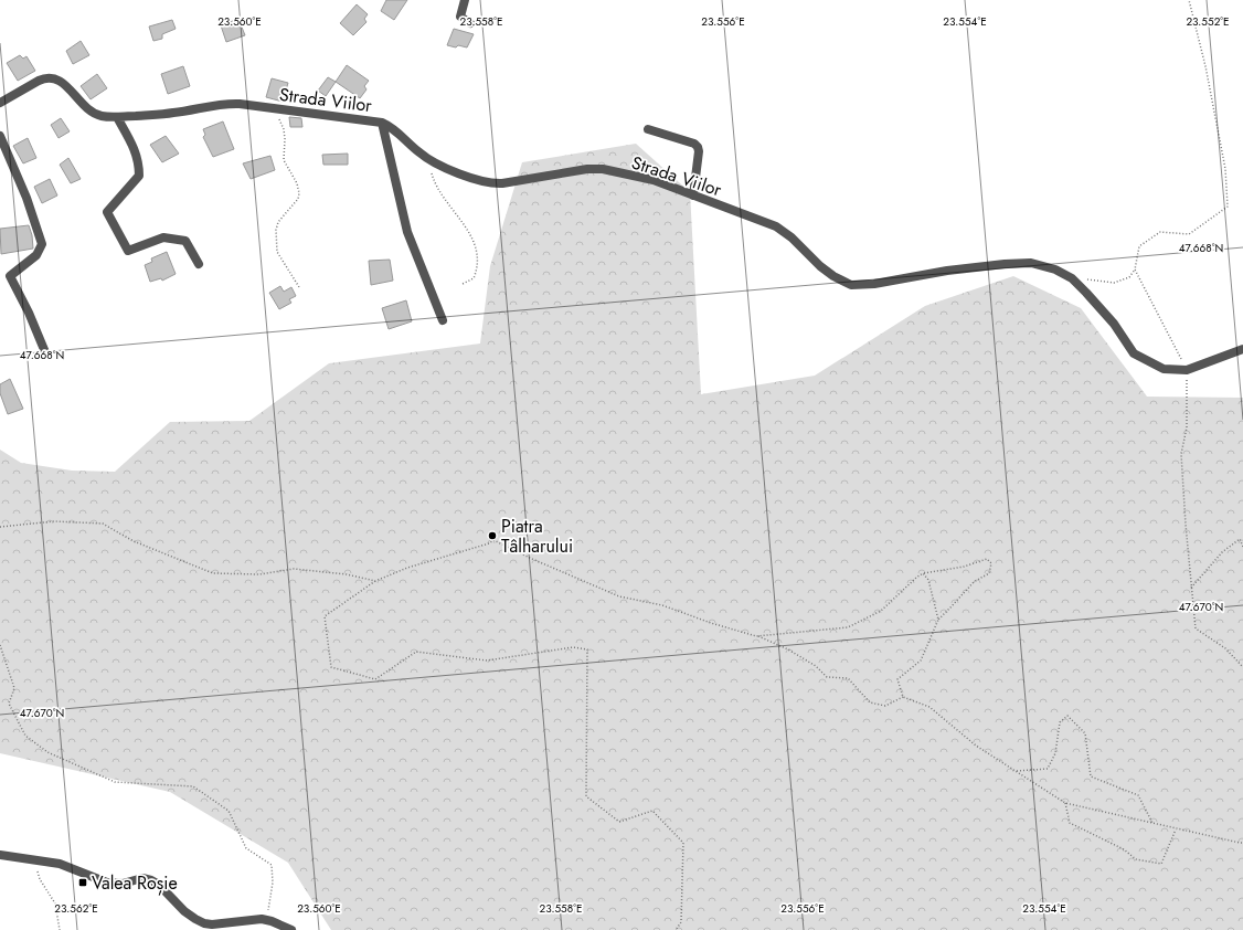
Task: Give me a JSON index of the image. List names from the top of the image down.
{
  "streets": {
    "street": ["Strada Viilor"]
  },
  "places": {
    "other": ["Piatra Tâlharului"],
    "transit": ["Valea Roșie"]
  },
  "coordinates": [
    "23.560°E",
    "23.558°E",
    "23.556°E",
    "23.554°E",
    "23.552°E",
    "47.668°N",
    "47.670°N",
    "23.562°E"
  ]
}
